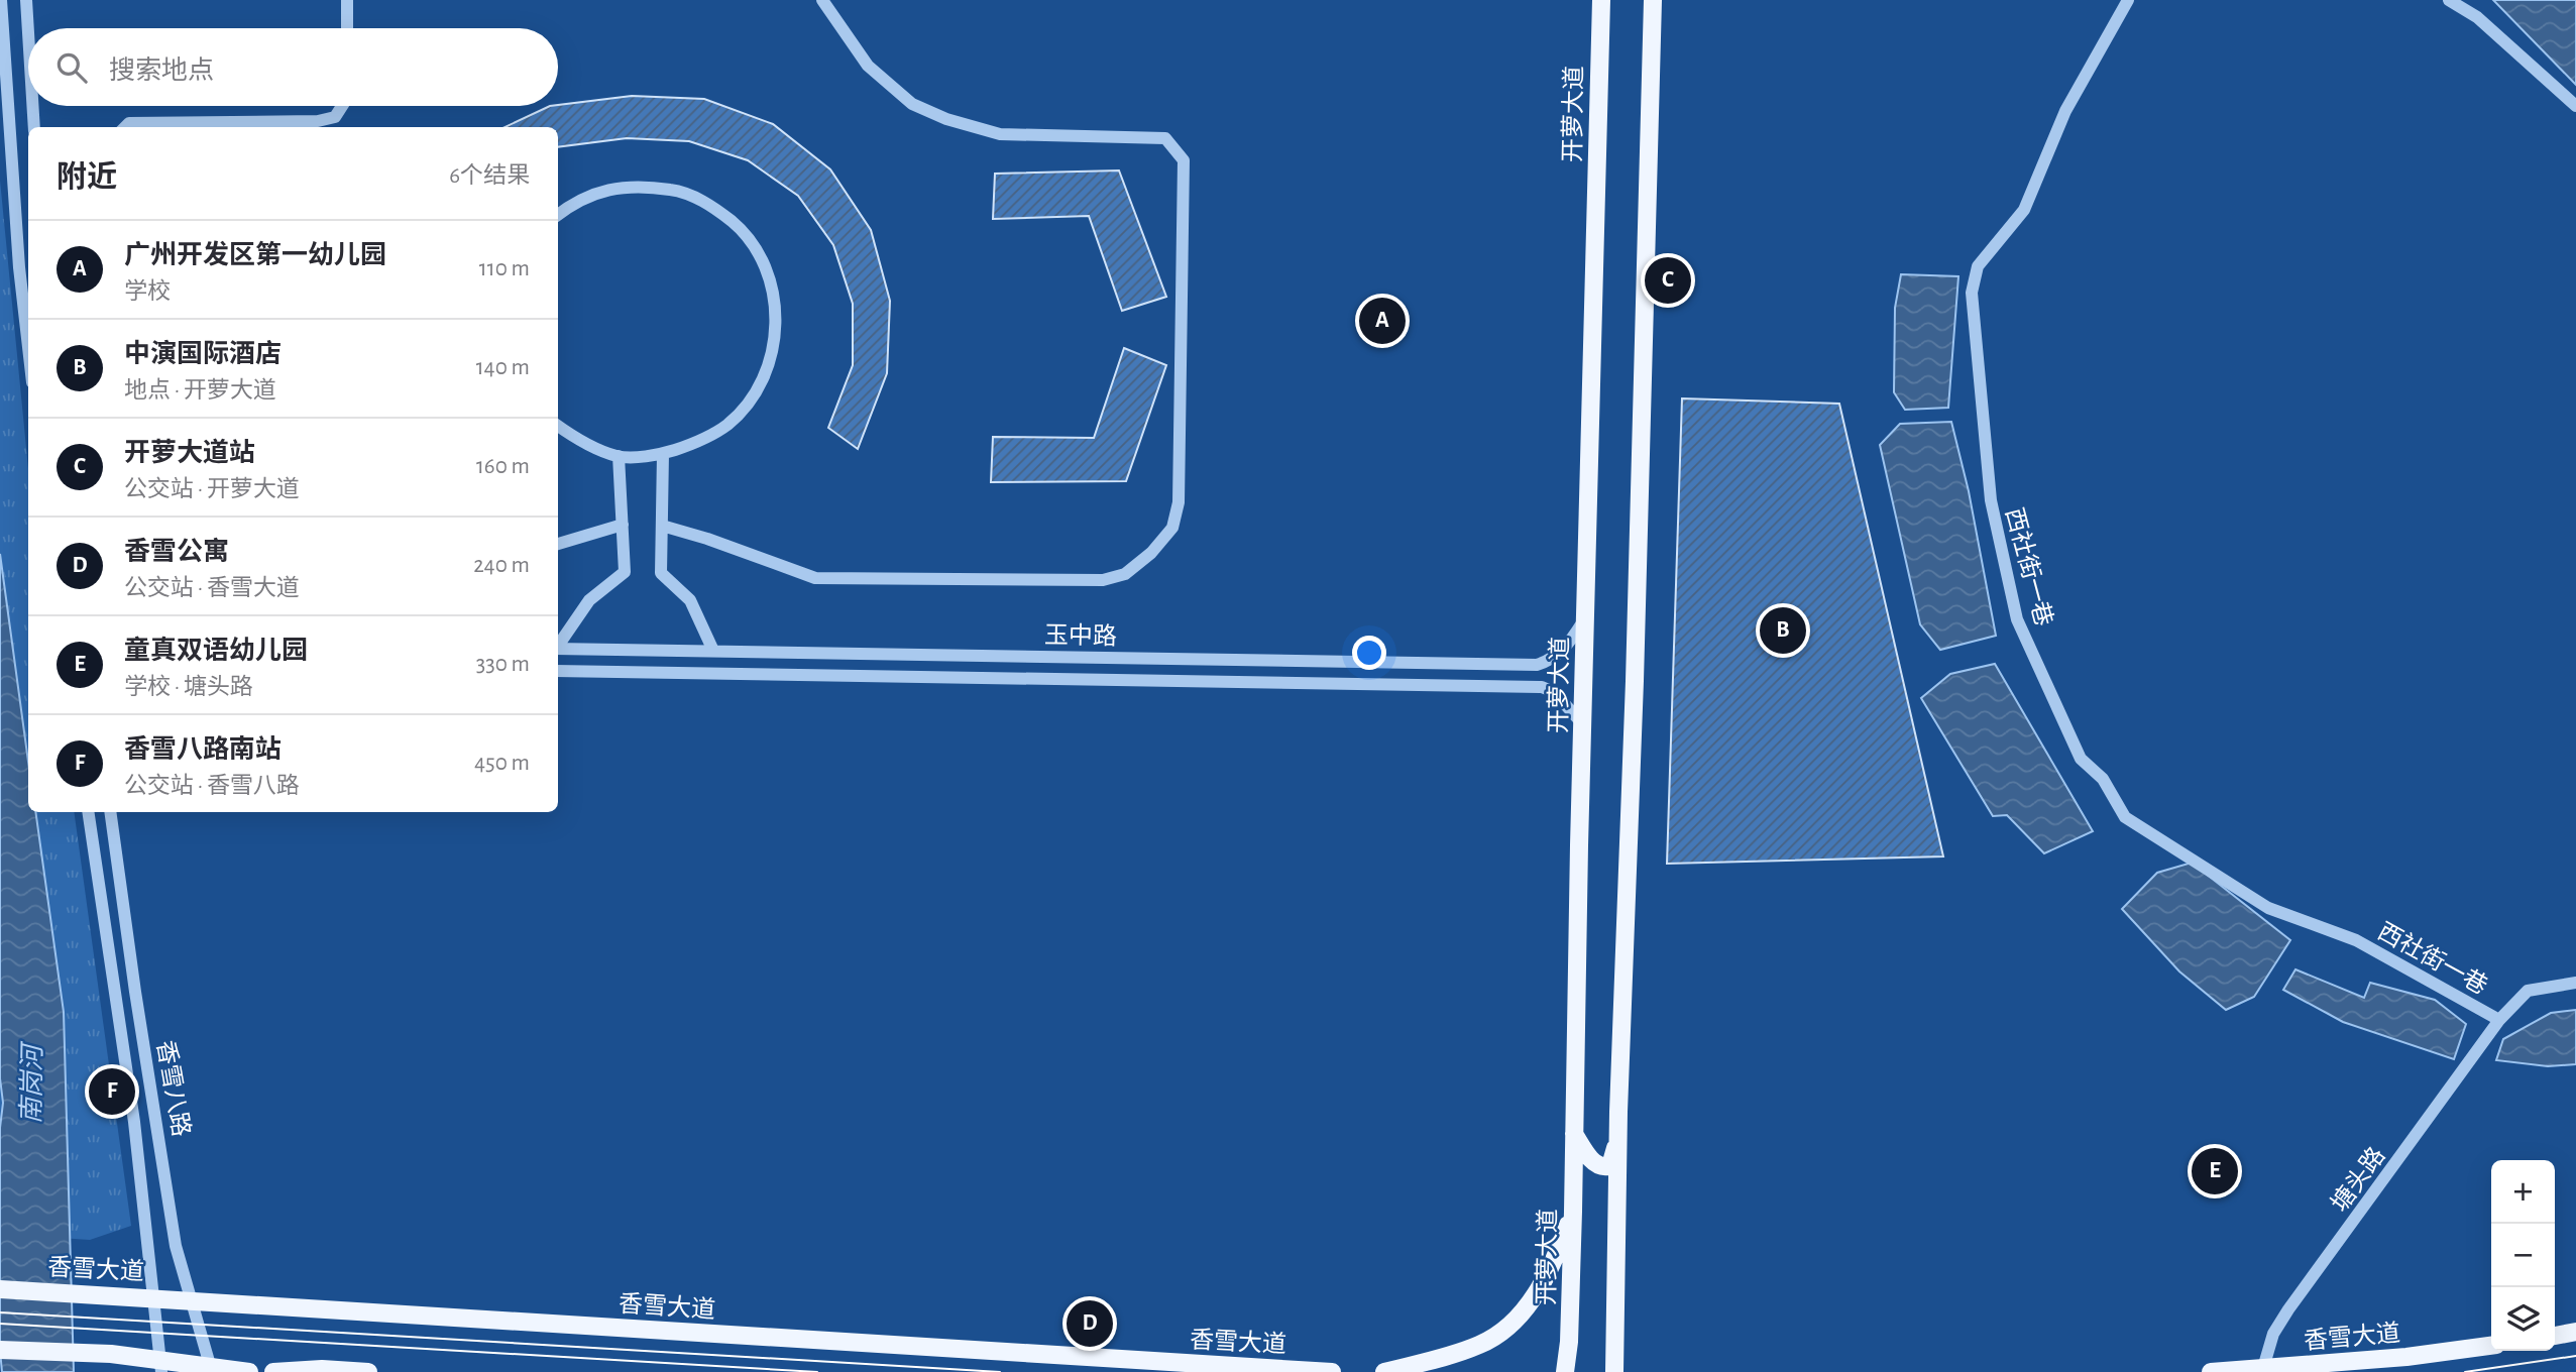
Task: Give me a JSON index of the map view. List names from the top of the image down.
{
  "streets": {
    "main road": ["开萝大道", "香雪大道"],
    "street": [
      "西社街一巷",
      "玉中路",
      "香雪八路",
      "塘头路"
    ]
  },
  "crossings": [
    ["开萝大道", "玉中路"],
    ["西社街一巷", "塘头路"],
    ["香雪八路", "香雪大道"],
    ["塘头路", "香雪大道"]
  ],
  "water": ["南岗河"],
  "page": {
    "search": "搜索地点",
    "heading": ["附近", "6个结果"],
    "list": [
      {
        "mark": "A",
        "name": "广州开发区第一幼儿园",
        "note": "学校",
        "value": "110 m"
      },
      {
        "mark": "B",
        "name": "中演国际酒店",
        "note": "地点 · 开萝大道",
        "value": "140 m"
      },
      {
        "mark": "C",
        "name": "开萝大道站",
        "note": "公交站 · 开萝大道",
        "value": "160 m"
      },
      {
        "mark": "D",
        "name": "香雪公寓",
        "note": "公交站 · 香雪大道",
        "value": "240 m"
      },
      {
        "mark": "E",
        "name": "童真双语幼儿园",
        "note": "学校 · 塘头路",
        "value": "330 m"
      },
      {
        "mark": "F",
        "name": "香雪八路南站",
        "note": "公交站 · 香雪八路",
        "value": "450 m"
      }
    ],
    "pins": [
      "C",
      "A",
      "B",
      "F",
      "E",
      "D"
    ],
    "map_buttons": ["+", "−"]
  }
}
